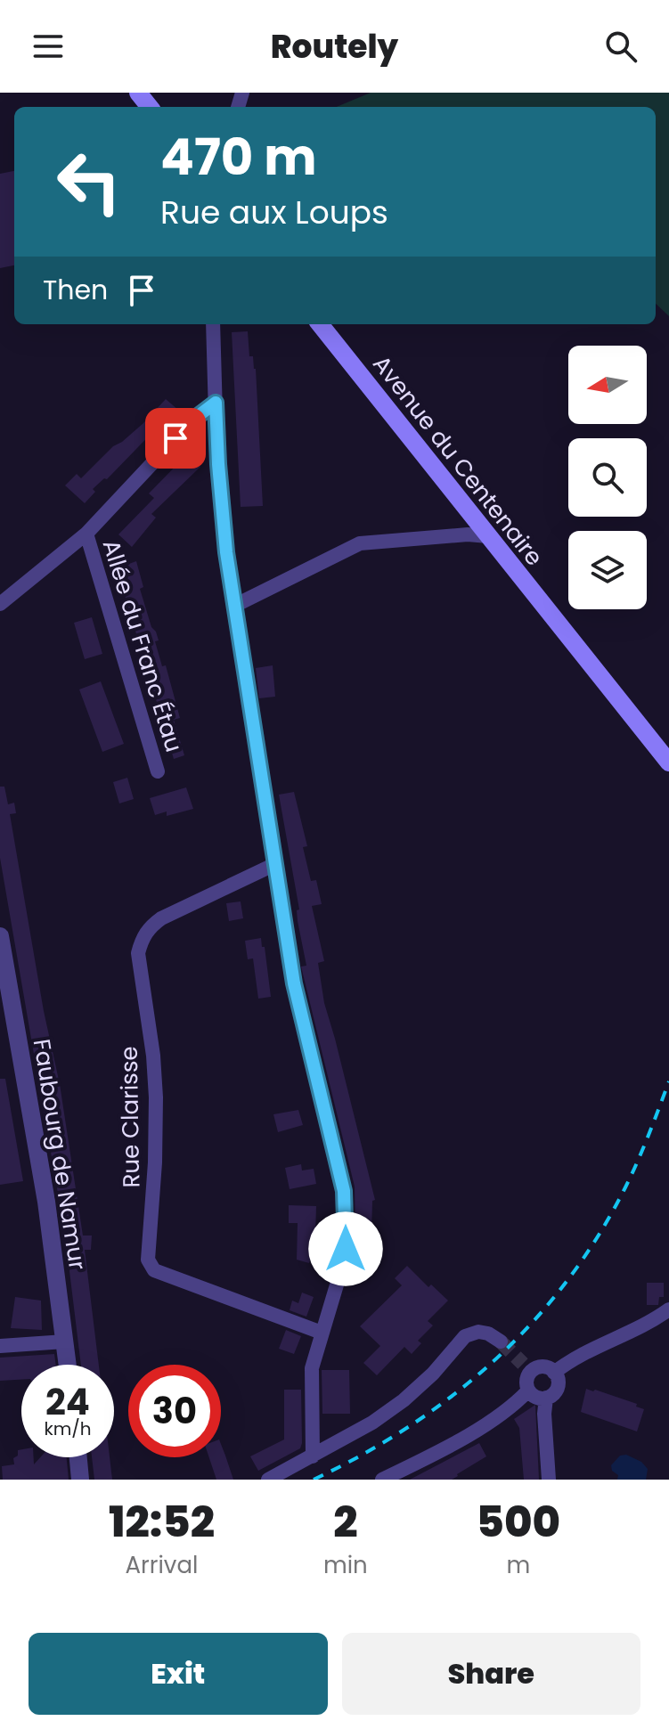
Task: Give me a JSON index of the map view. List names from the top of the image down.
{
  "streets": {
    "main road": ["Avenue du Centenaire"],
    "street": ["Allée du Franc Étau", "Rue Clarisse", "Faubourg de Namur"]
  },
  "north": "left",
  "page": {
    "header": "Routely",
    "turn": ["470 m", "Rue aux Loups"],
    "then": "Then",
    "speed": "24 km/h",
    "limit": "30",
    "eta": [
      "12:52",
      "Arrival",
      "2",
      "min",
      "500",
      "m"
    ],
    "buttons": ["Exit", "Share"]
  }
}
